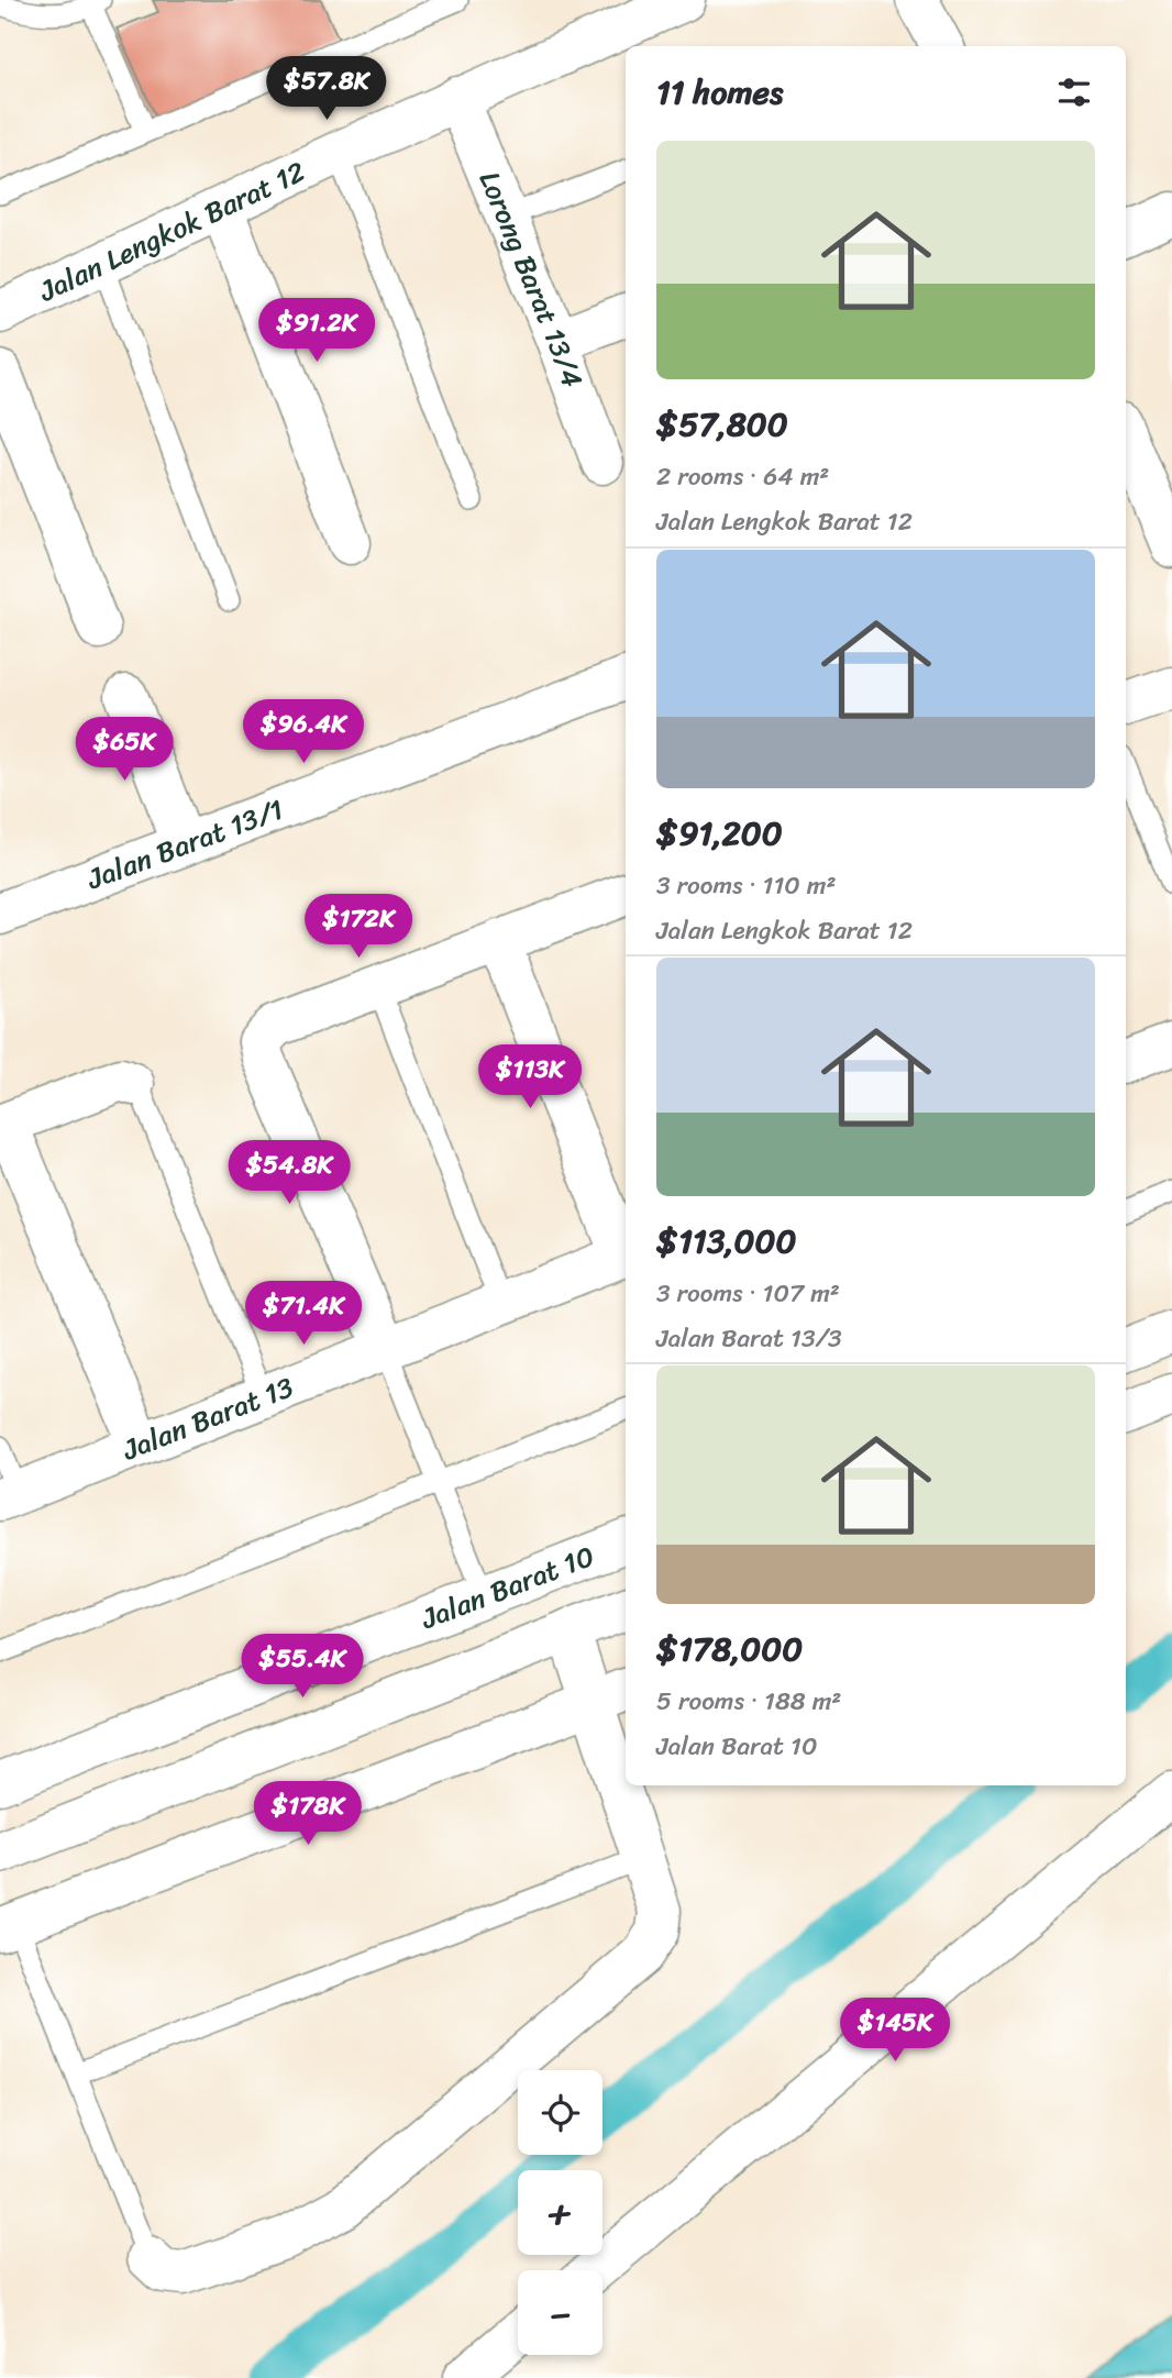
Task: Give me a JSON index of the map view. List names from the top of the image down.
{
  "streets": {
    "street": [
      "Jalan Lengkok Barat 12",
      "Lorong Barat 13/4",
      "Jalan Barat 13/1",
      "Jalan Barat 13",
      "Jalan Barat 10"
    ]
  },
  "crossings": [
    ["Jalan Lengkok Barat 12", "Lorong Barat 13/4"]
  ],
  "page": {
    "heading": "11 homes",
    "price": [
      "$57.8K",
      "$91.2K",
      "$96.4K",
      "$65K",
      "$172K",
      "$113K",
      "$54.8K",
      "$71.4K",
      "$55.4K",
      "$178K",
      "$145K"
    ],
    "list": [
      {
        "name": "$57,800",
        "note": "2 rooms · 64 m² · Jalan Lengkok Barat 12"
      },
      {
        "name": "$91,200",
        "note": "3 rooms · 110 m² · Jalan Lengkok Barat 12"
      },
      {
        "name": "$113,000",
        "note": "3 rooms · 107 m² · Jalan Barat 13/3"
      },
      {
        "name": "$178,000",
        "note": "5 rooms · 188 m² · Jalan Barat 10"
      }
    ],
    "map_buttons": ["+", "−"]
  }
}
